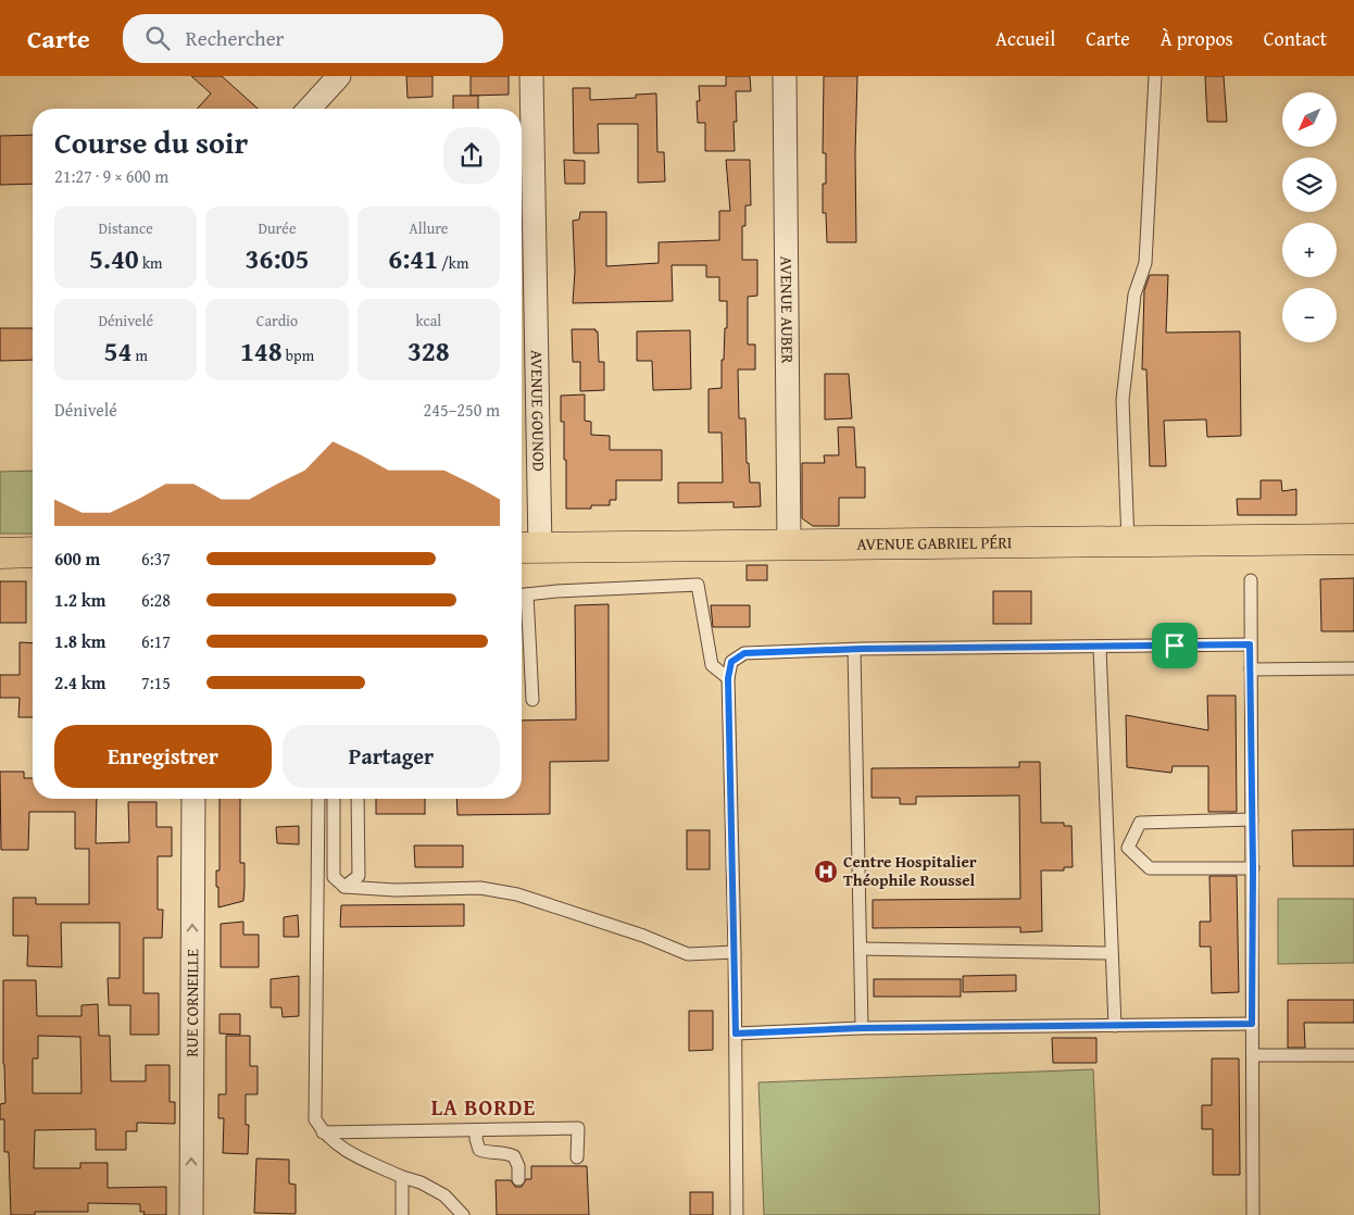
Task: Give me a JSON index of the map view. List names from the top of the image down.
{
  "streets": {
    "main road": ["AVENUE GABRIEL PÉRI"],
    "street": ["AVENUE AUBER", "AVENUE GOUNOD", "RUE CORNEILLE"]
  },
  "crossings": [
    ["AVENUE AUBER", "AVENUE GABRIEL PÉRI"],
    ["AVENUE GOUNOD", "AVENUE GABRIEL PÉRI"]
  ],
  "one_way": ["RUE CORNEILLE"],
  "districts": ["LA BORDE"],
  "places": {
    "hospital": ["Centre Hospitalier Théophile Roussel"]
  },
  "north": "bottom left",
  "page": {
    "header": "Carte",
    "search": "Rechercher",
    "nav": [
      "Accueil",
      "Carte",
      "À propos",
      "Contact"
    ],
    "map_buttons": ["+", "−"],
    "heading": ["Course du soir", "21:27 · 9 × 600 m"],
    "stats": [
      ["Distance", "5.40 km"],
      ["Durée", "36:05"],
      ["Allure", "6:41 /km"],
      ["Dénivelé", "54 m"],
      ["Cardio", "148 bpm"],
      ["kcal", "328"]
    ],
    "chart": ["Dénivelé", "245–250 m"],
    "list": [
      {
        "name": "600 m",
        "note": "6:37"
      },
      {
        "name": "1.2 km",
        "note": "6:28"
      },
      {
        "name": "1.8 km",
        "note": "6:17"
      },
      {
        "name": "2.4 km",
        "note": "7:15"
      }
    ],
    "buttons": ["Enregistrer", "Partager"]
  }
}
